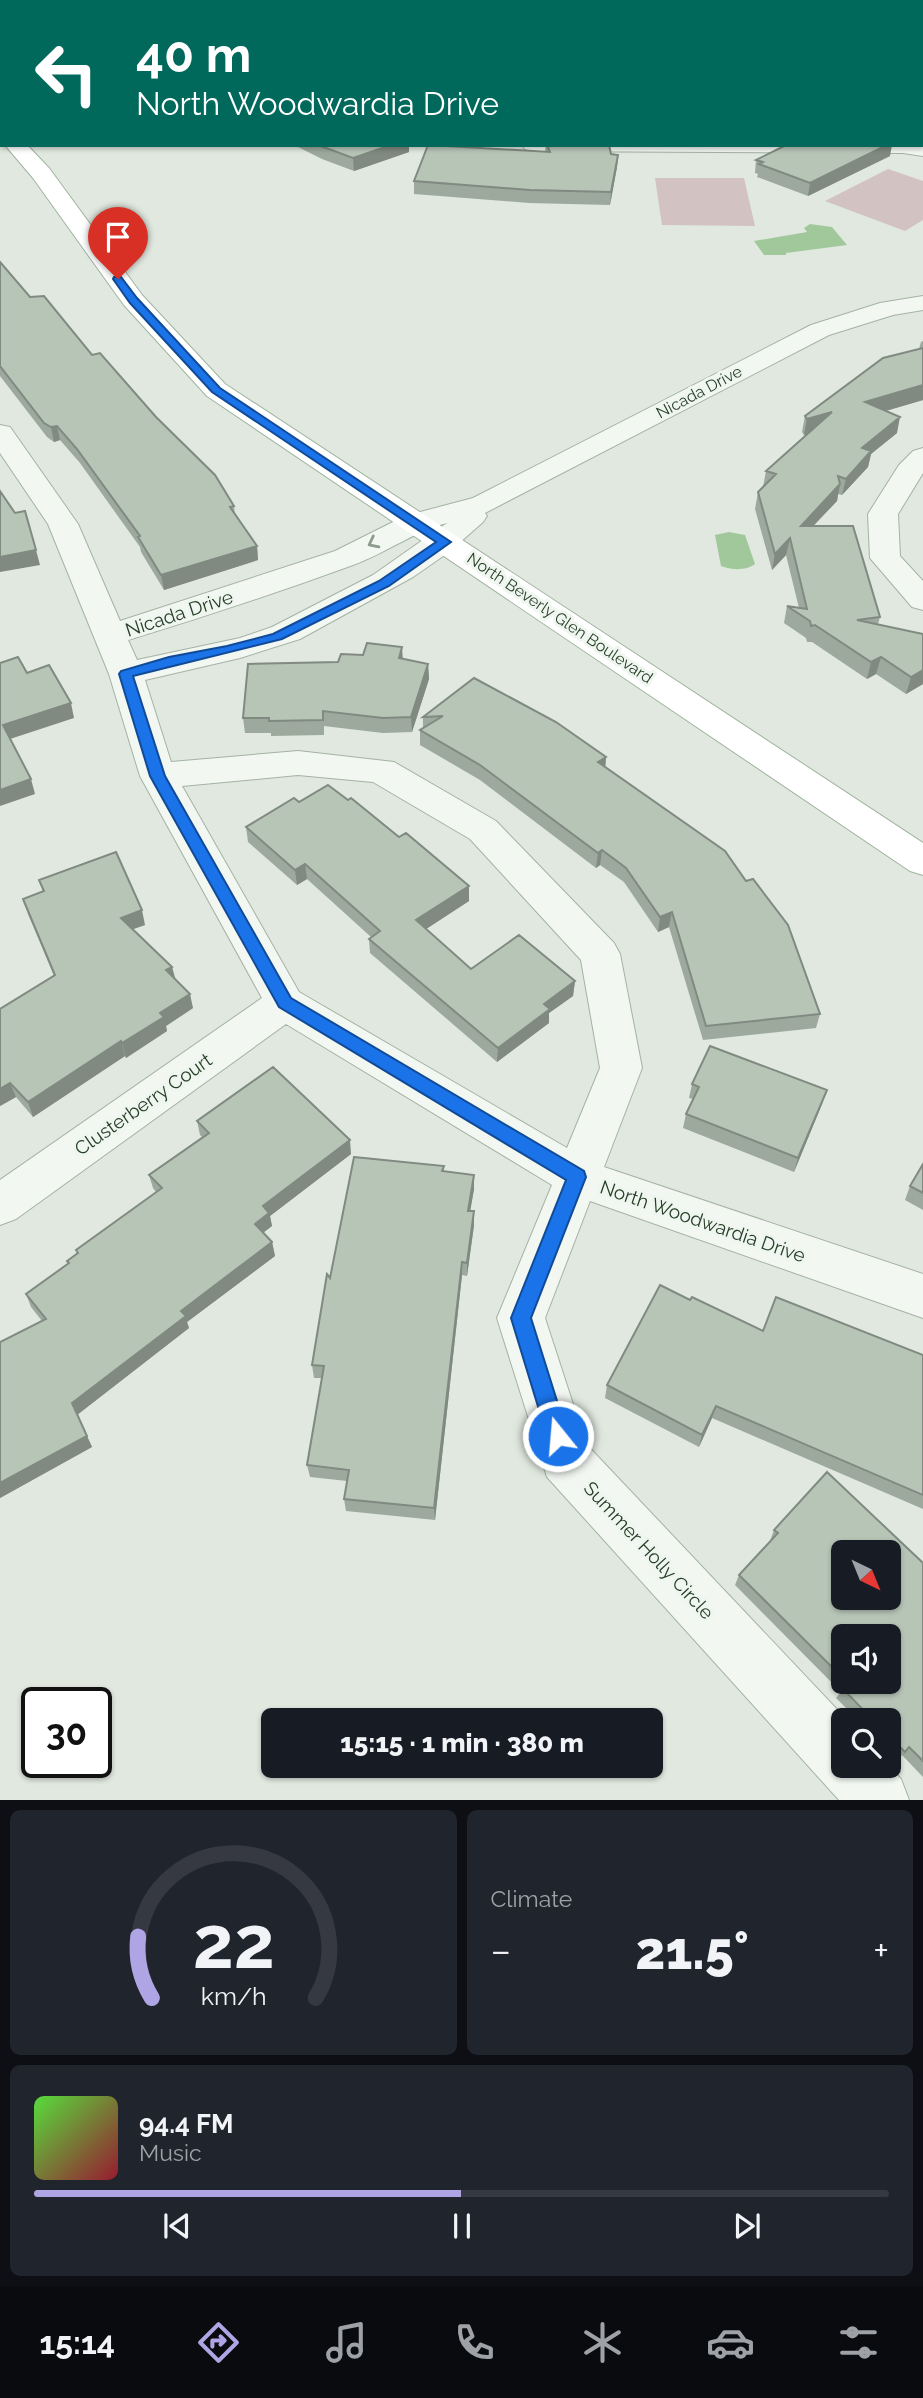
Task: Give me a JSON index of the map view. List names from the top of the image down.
{
  "streets": {
    "main road": ["North Beverly Glen Boulevard"],
    "street": [
      "Nicada Drive",
      "Clusterberry Court",
      "North Woodwardia Drive",
      "Summer Holly Circle"
    ]
  },
  "crossings": [
    ["Nicada Drive", "North Beverly Glen Boulevard"],
    ["Nicada Drive", "North Woodwardia Drive"],
    ["Clusterberry Court", "North Woodwardia Drive"],
    ["North Woodwardia Drive", "Summer Holly Circle"]
  ],
  "north": "bottom right",
  "page": {
    "turn": ["40 m", "North Woodwardia Drive"],
    "limit": "30",
    "trip": "15:15 · 1 min · 380 m",
    "tile": "Climate",
    "heat": ["−", "21.5°", "+"],
    "song": ["94.4 FM", "Music"],
    "tabs": "15:14",
    "gauge": ["22", "km/h"]
  }
}
